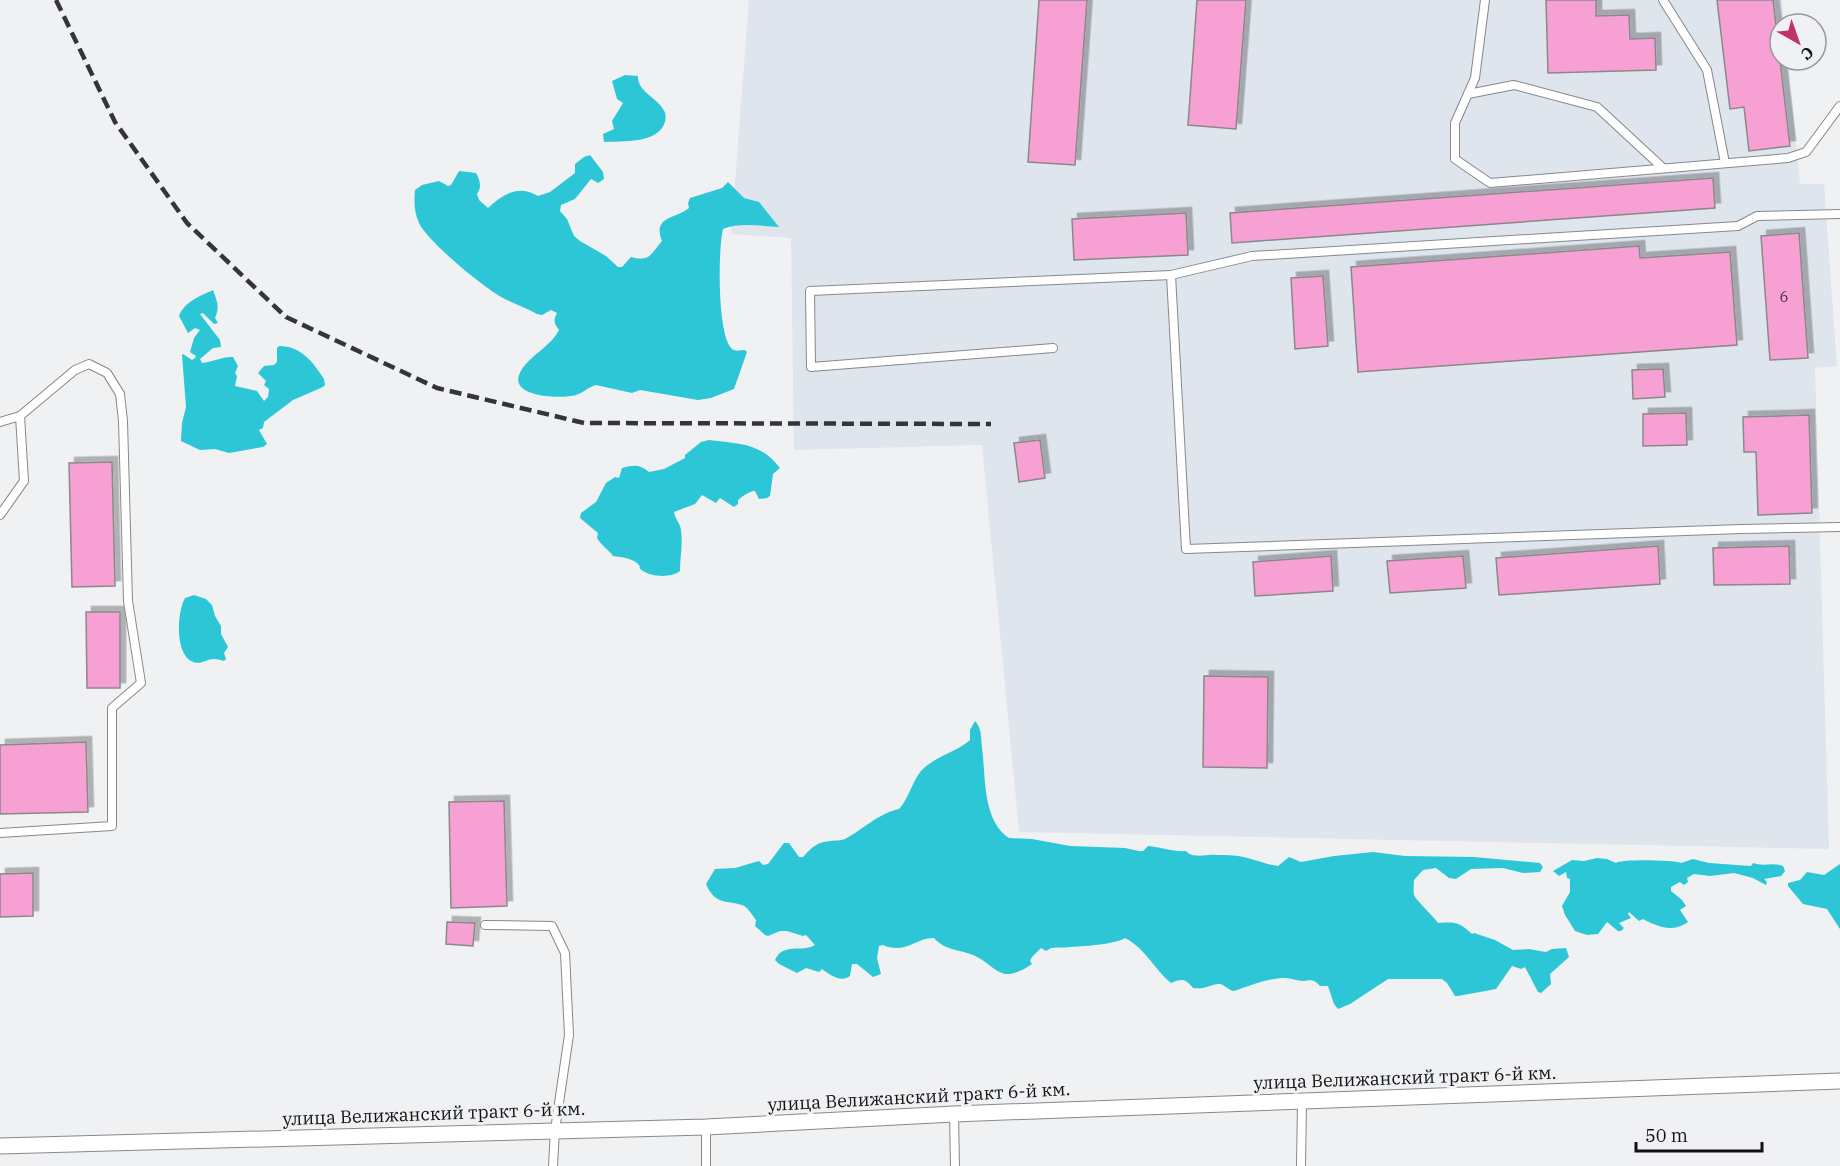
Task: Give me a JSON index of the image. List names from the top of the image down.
{
  "streets": {
    "street": ["улица Велижанский тракт 6-й км."]
  },
  "house_numbers": ["6"],
  "scale_bar": "50 m",
  "north": "bottom right"
}
